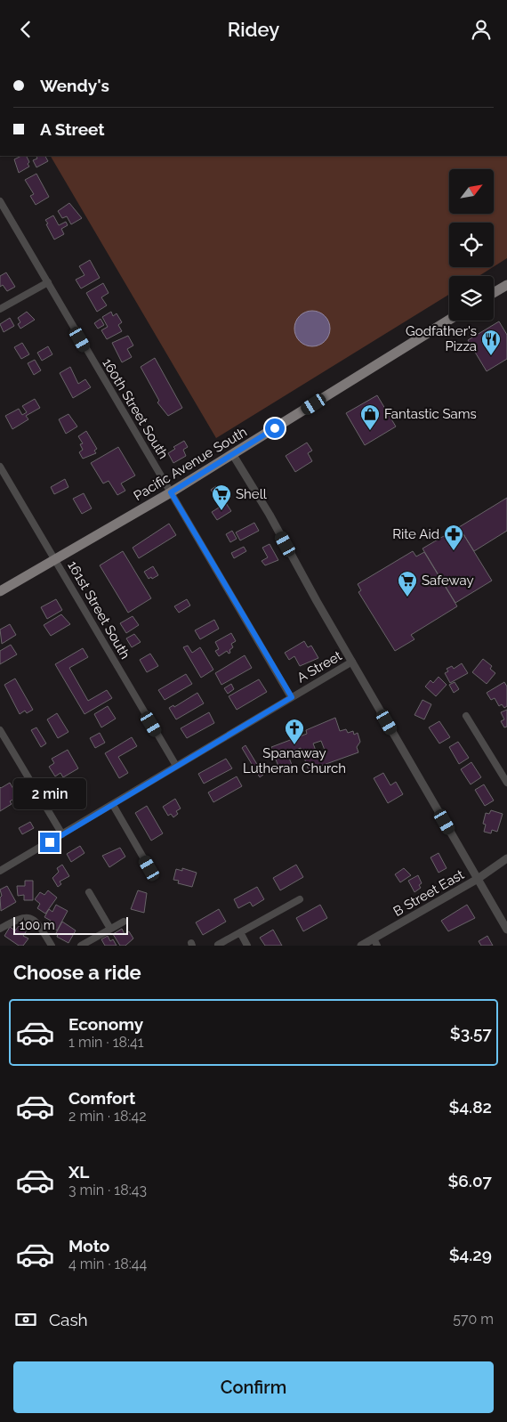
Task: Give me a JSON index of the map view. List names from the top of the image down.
{
  "streets": {
    "main road": ["Pacific Avenue South"],
    "street": [
      "160th Street South",
      "161st Street South",
      "A Street",
      "B Street East"
    ]
  },
  "crossings": [
    ["160th Street South", "Pacific Avenue South"],
    ["160th Street South", "A Street"],
    ["Pacific Avenue South", "161st Street South"],
    ["161st Street South", "A Street"]
  ],
  "places": {
    "restaurant": ["Godfather's Pizza"],
    "shop": ["Fantastic Sams"],
    "supermarket": ["Shell", "Safeway"],
    "pharmacy": ["Rite Aid"],
    "church": ["Spanaway Lutheran Church"]
  },
  "scale_bar": "100 m",
  "north": "top right",
  "page": {
    "header": "Ridey",
    "banner": ["Wendy's", "A Street"],
    "bubble": "2 min",
    "scale": "100 m",
    "heading": "Choose a ride",
    "list": [
      {
        "name": "Economy",
        "note": "1 min · 18:41",
        "value": "$3.57"
      },
      {
        "name": "Comfort",
        "note": "2 min · 18:42",
        "value": "$4.82"
      },
      {
        "name": "XL",
        "note": "3 min · 18:43",
        "value": "$6.07"
      },
      {
        "name": "Moto",
        "note": "4 min · 18:44",
        "value": "$4.29"
      }
    ],
    "pay": ["Cash", "570 m"],
    "buttons": "Confirm"
  }
}
